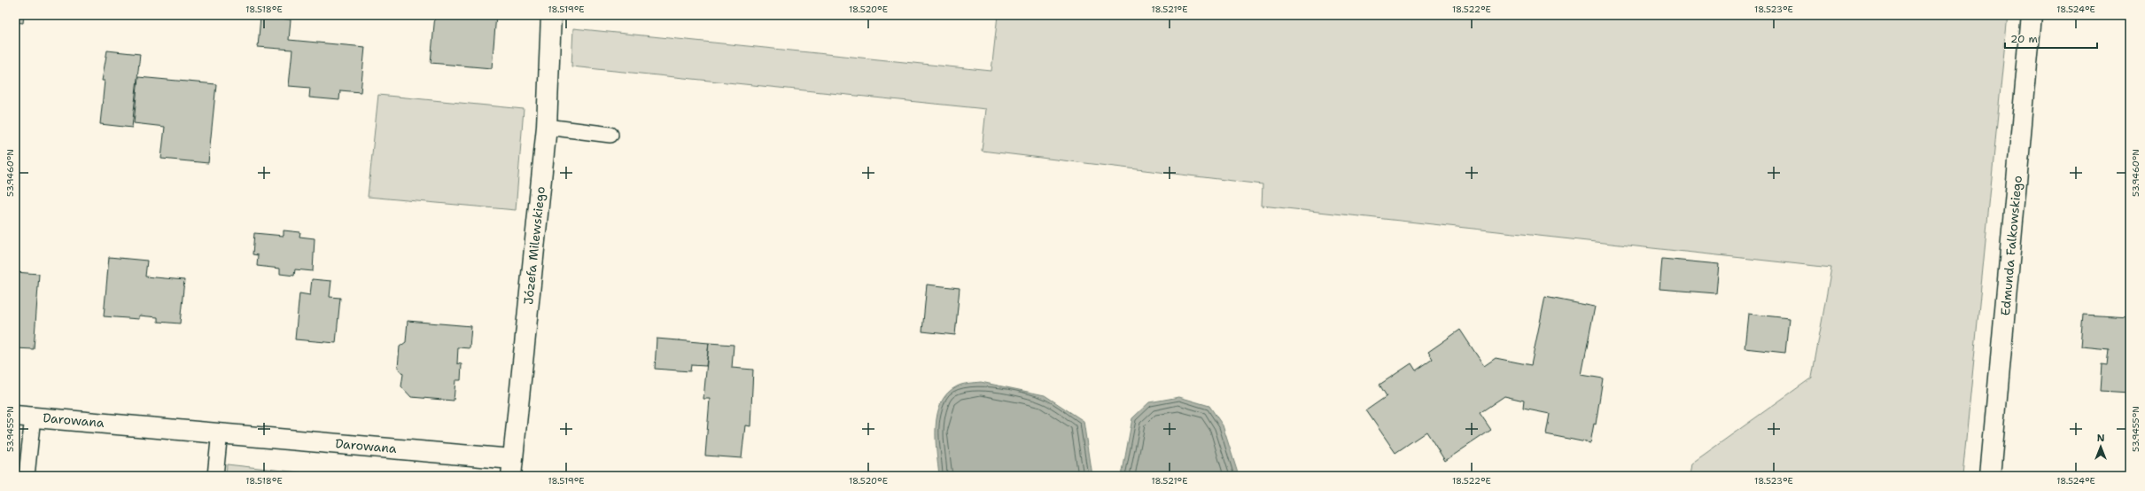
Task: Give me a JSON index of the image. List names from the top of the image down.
{
  "streets": {
    "street": ["Józefa Milewskiego", "Edmunda Falkowskiego", "Darowana"]
  },
  "crossings": [
    ["Józefa Milewskiego", "Darowana"]
  ],
  "scale_bar": "20 m",
  "north": "top",
  "coordinates": [
    "18.518°E",
    "18.519°E",
    "18.520°E",
    "18.521°E",
    "18.522°E",
    "18.523°E",
    "18.524°E",
    "53.9460°N",
    "53.9455°N"
  ]
}
